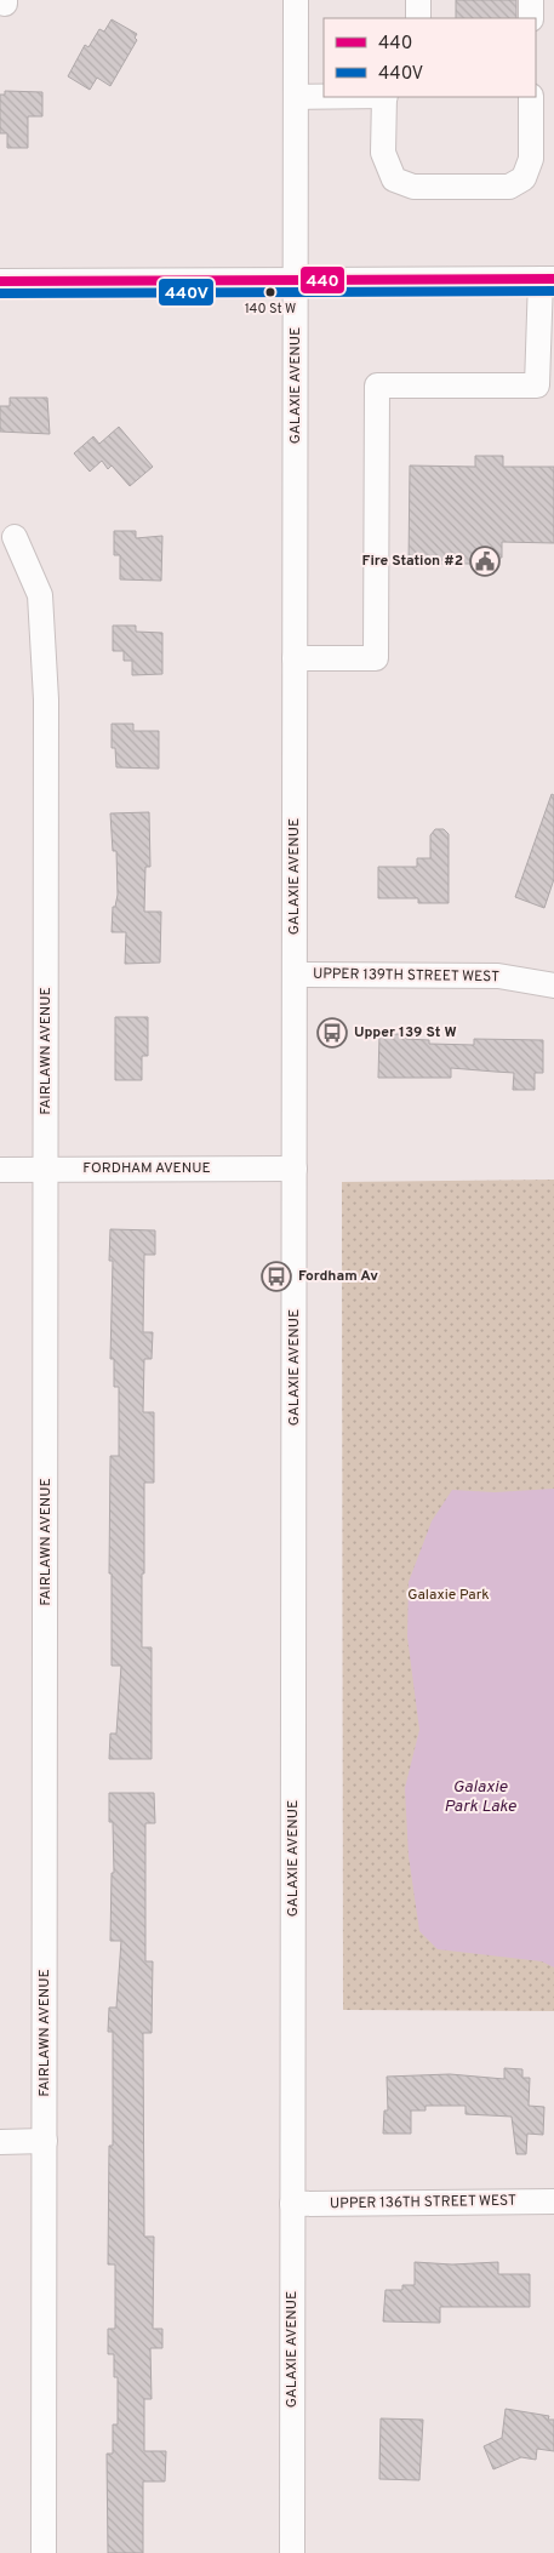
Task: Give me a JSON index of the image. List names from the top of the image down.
{
  "streets": {
    "street": [
      "GALAXIE AVENUE",
      "UPPER 139TH STREET WEST",
      "FAIRLAWN AVENUE",
      "FORDHAM AVENUE",
      "UPPER 136TH STREET WEST"
    ]
  },
  "crossings": [
    ["GALAXIE AVENUE", "UPPER 139TH STREET WEST"],
    ["GALAXIE AVENUE", "FORDHAM AVENUE"],
    ["GALAXIE AVENUE", "UPPER 136TH STREET WEST"],
    ["FAIRLAWN AVENUE", "FORDHAM AVENUE"]
  ],
  "water": ["Galaxie Park Lake"],
  "parks": ["Galaxie Park"],
  "places": {
    "other": ["140 St W"],
    "public building": ["Fire Station #2"],
    "bus stop": ["Upper 139 St W", "Fordham Av"]
  },
  "lines": ["transit line 440", "transit line 440V"],
  "legend": ["440", "440V"]
}
